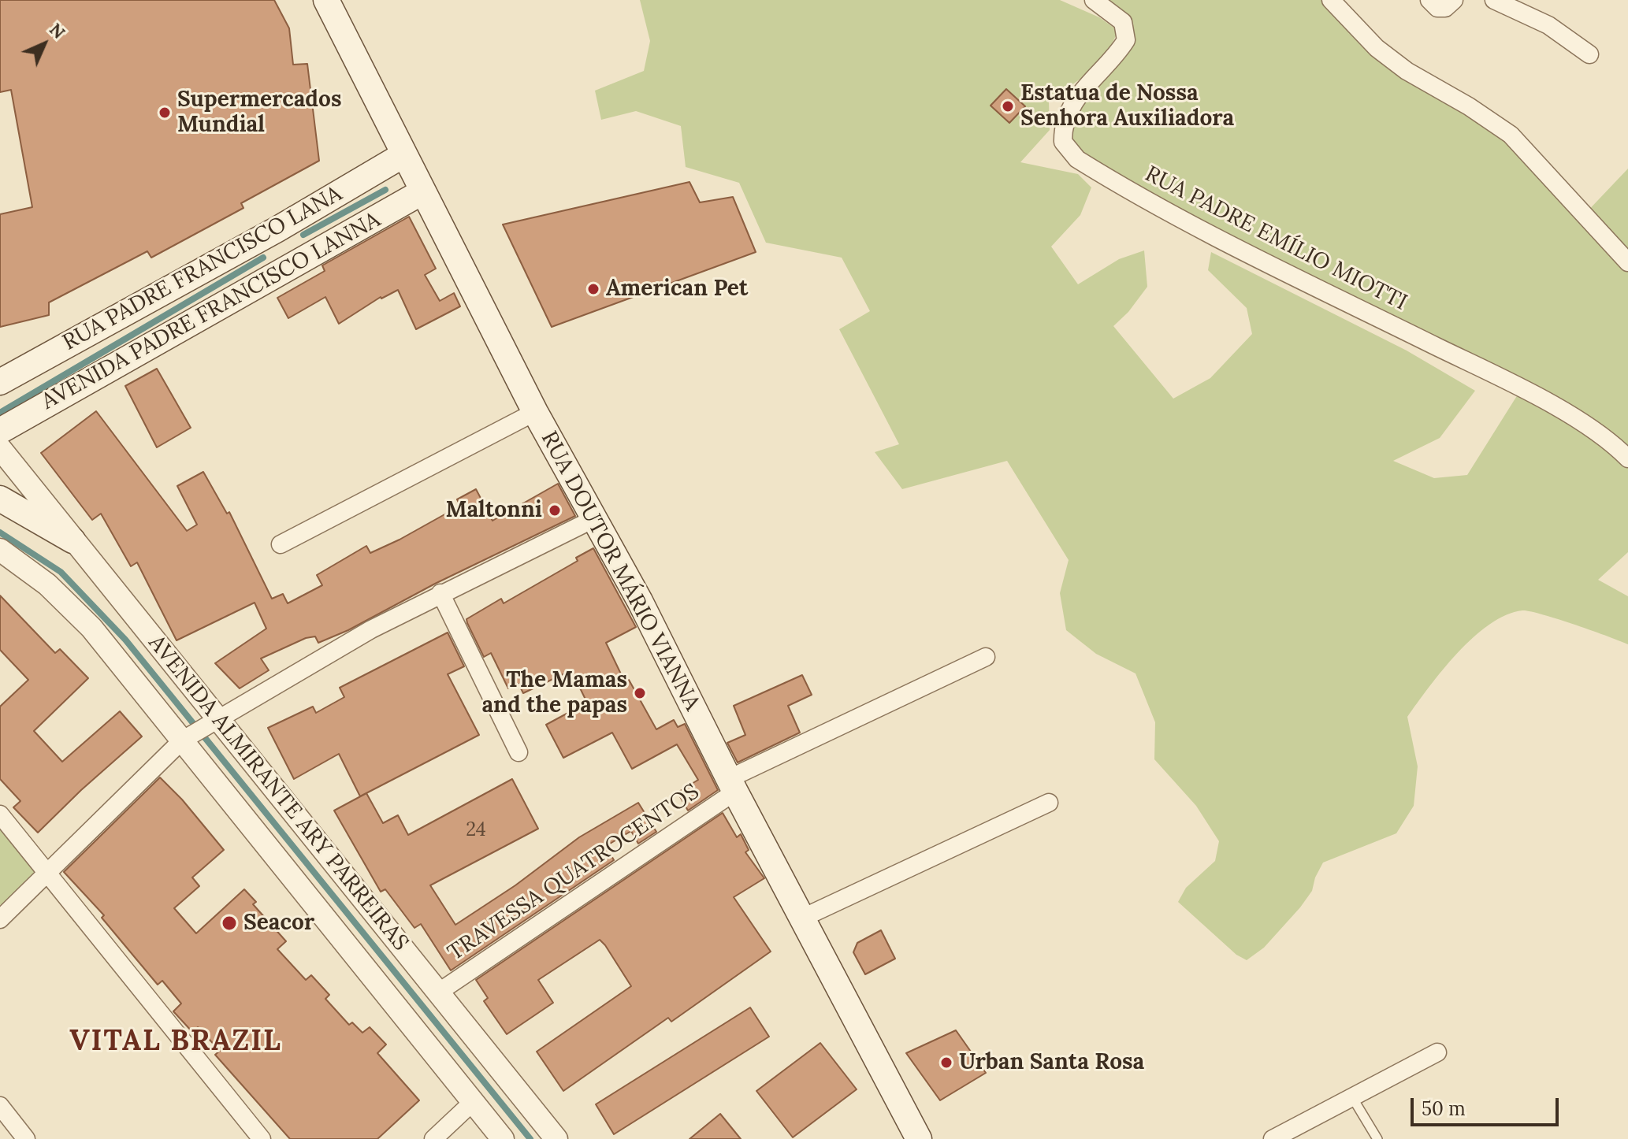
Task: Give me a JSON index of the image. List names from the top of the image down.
{
  "streets": {
    "main road": ["RUA PADRE FRANCISCO LANA", "AVENIDA PADRE FRANCISCO LANNA", "RUA DOUTOR MÁRIO VIANNA"],
    "street": ["RUA PADRE EMÍLIO MIOTTI", "AVENIDA ALMIRANTE ARY PARREIRAS", "TRAVESSA QUATROCENTOS"]
  },
  "crossings": [
    ["RUA PADRE FRANCISCO LANA", "RUA DOUTOR MÁRIO VIANNA"],
    ["AVENIDA PADRE FRANCISCO LANNA", "RUA DOUTOR MÁRIO VIANNA"],
    ["RUA DOUTOR MÁRIO VIANNA", "TRAVESSA QUATROCENTOS"],
    ["AVENIDA ALMIRANTE ARY PARREIRAS", "TRAVESSA QUATROCENTOS"]
  ],
  "districts": ["VITAL BRAZIL"],
  "places": [
    "Estatua de Nossa Senhora Auxiliadora",
    "Supermercados Mundial",
    "American Pet",
    "Maltonni",
    "The Mamas and the papas",
    "Seacor",
    "Urban Santa Rosa"
  ],
  "house_numbers": ["24"],
  "scale_bar": "50 m",
  "north": "top right"
}
